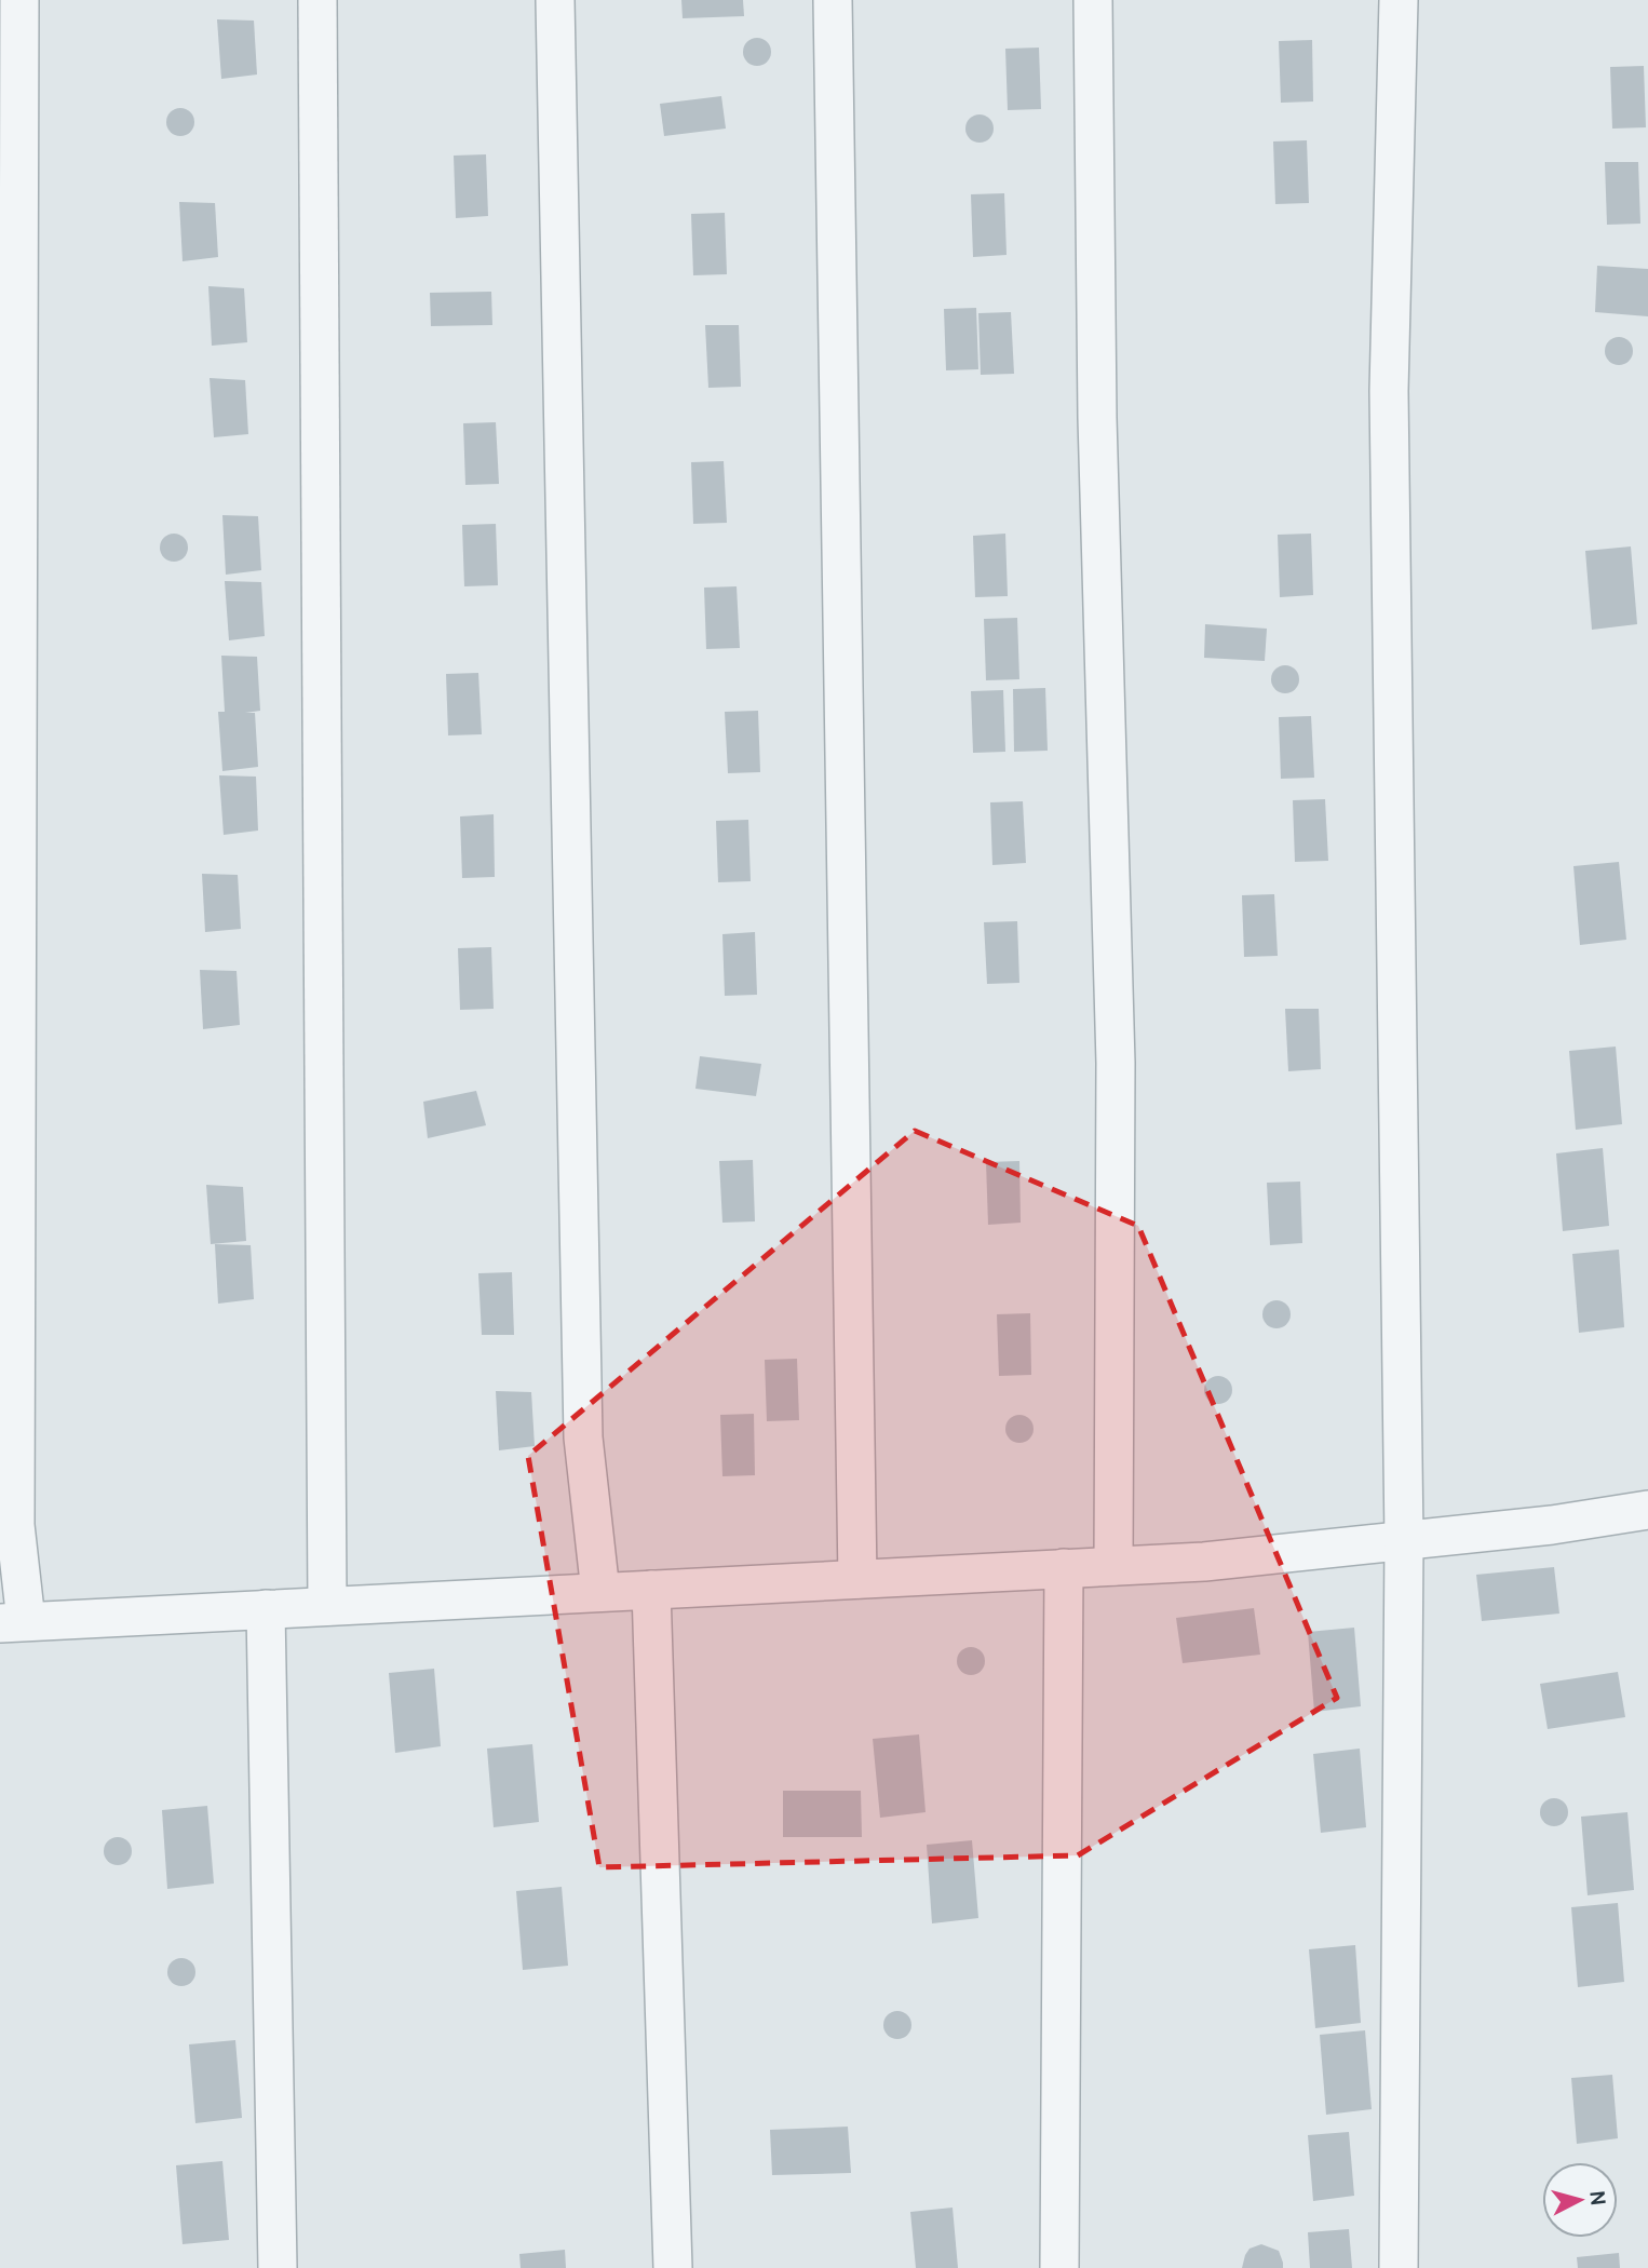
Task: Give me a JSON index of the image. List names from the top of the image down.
{
  "north": "right"
}
